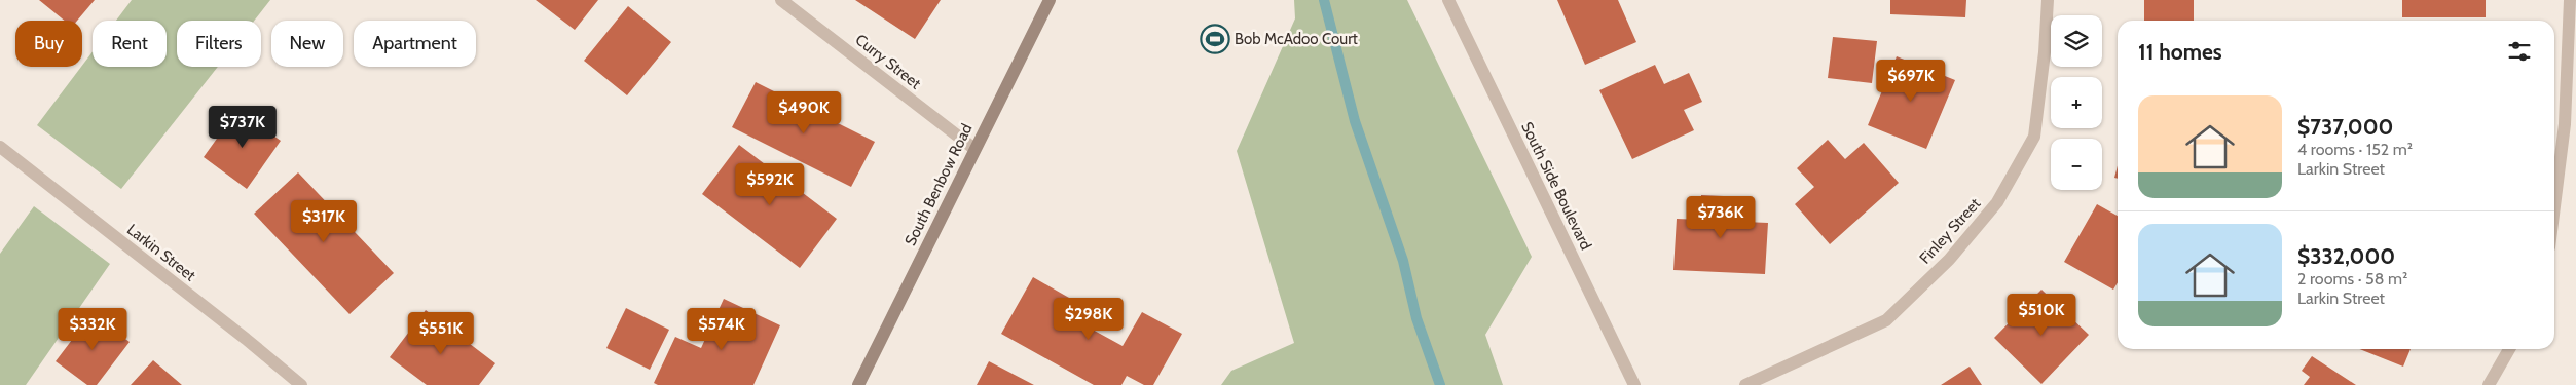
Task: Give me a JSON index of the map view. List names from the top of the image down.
{
  "streets": {
    "main road": ["South Benbow Road"],
    "street": [
      "Curry Street",
      "South Side Boulevard",
      "Finley Street",
      "Larkin Street"
    ]
  },
  "crossings": [
    ["Curry Street", "South Benbow Road"]
  ],
  "places": {
    "sports": ["Bob McAdoo Court"]
  },
  "page": {
    "map_buttons": ["+", "−"],
    "chip": [
      "Buy",
      "Rent",
      "Filters",
      "New",
      "Apartment"
    ],
    "heading": "11 homes",
    "price": [
      "$697K",
      "$490K",
      "$737K",
      "$592K",
      "$736K",
      "$317K",
      "$510K",
      "$298K",
      "$332K",
      "$574K",
      "$551K"
    ],
    "list": [
      {
        "name": "$737,000",
        "note": "4 rooms · 152 m² · Larkin Street"
      },
      {
        "name": "$332,000",
        "note": "2 rooms · 58 m² · Larkin Street"
      }
    ]
  }
}
